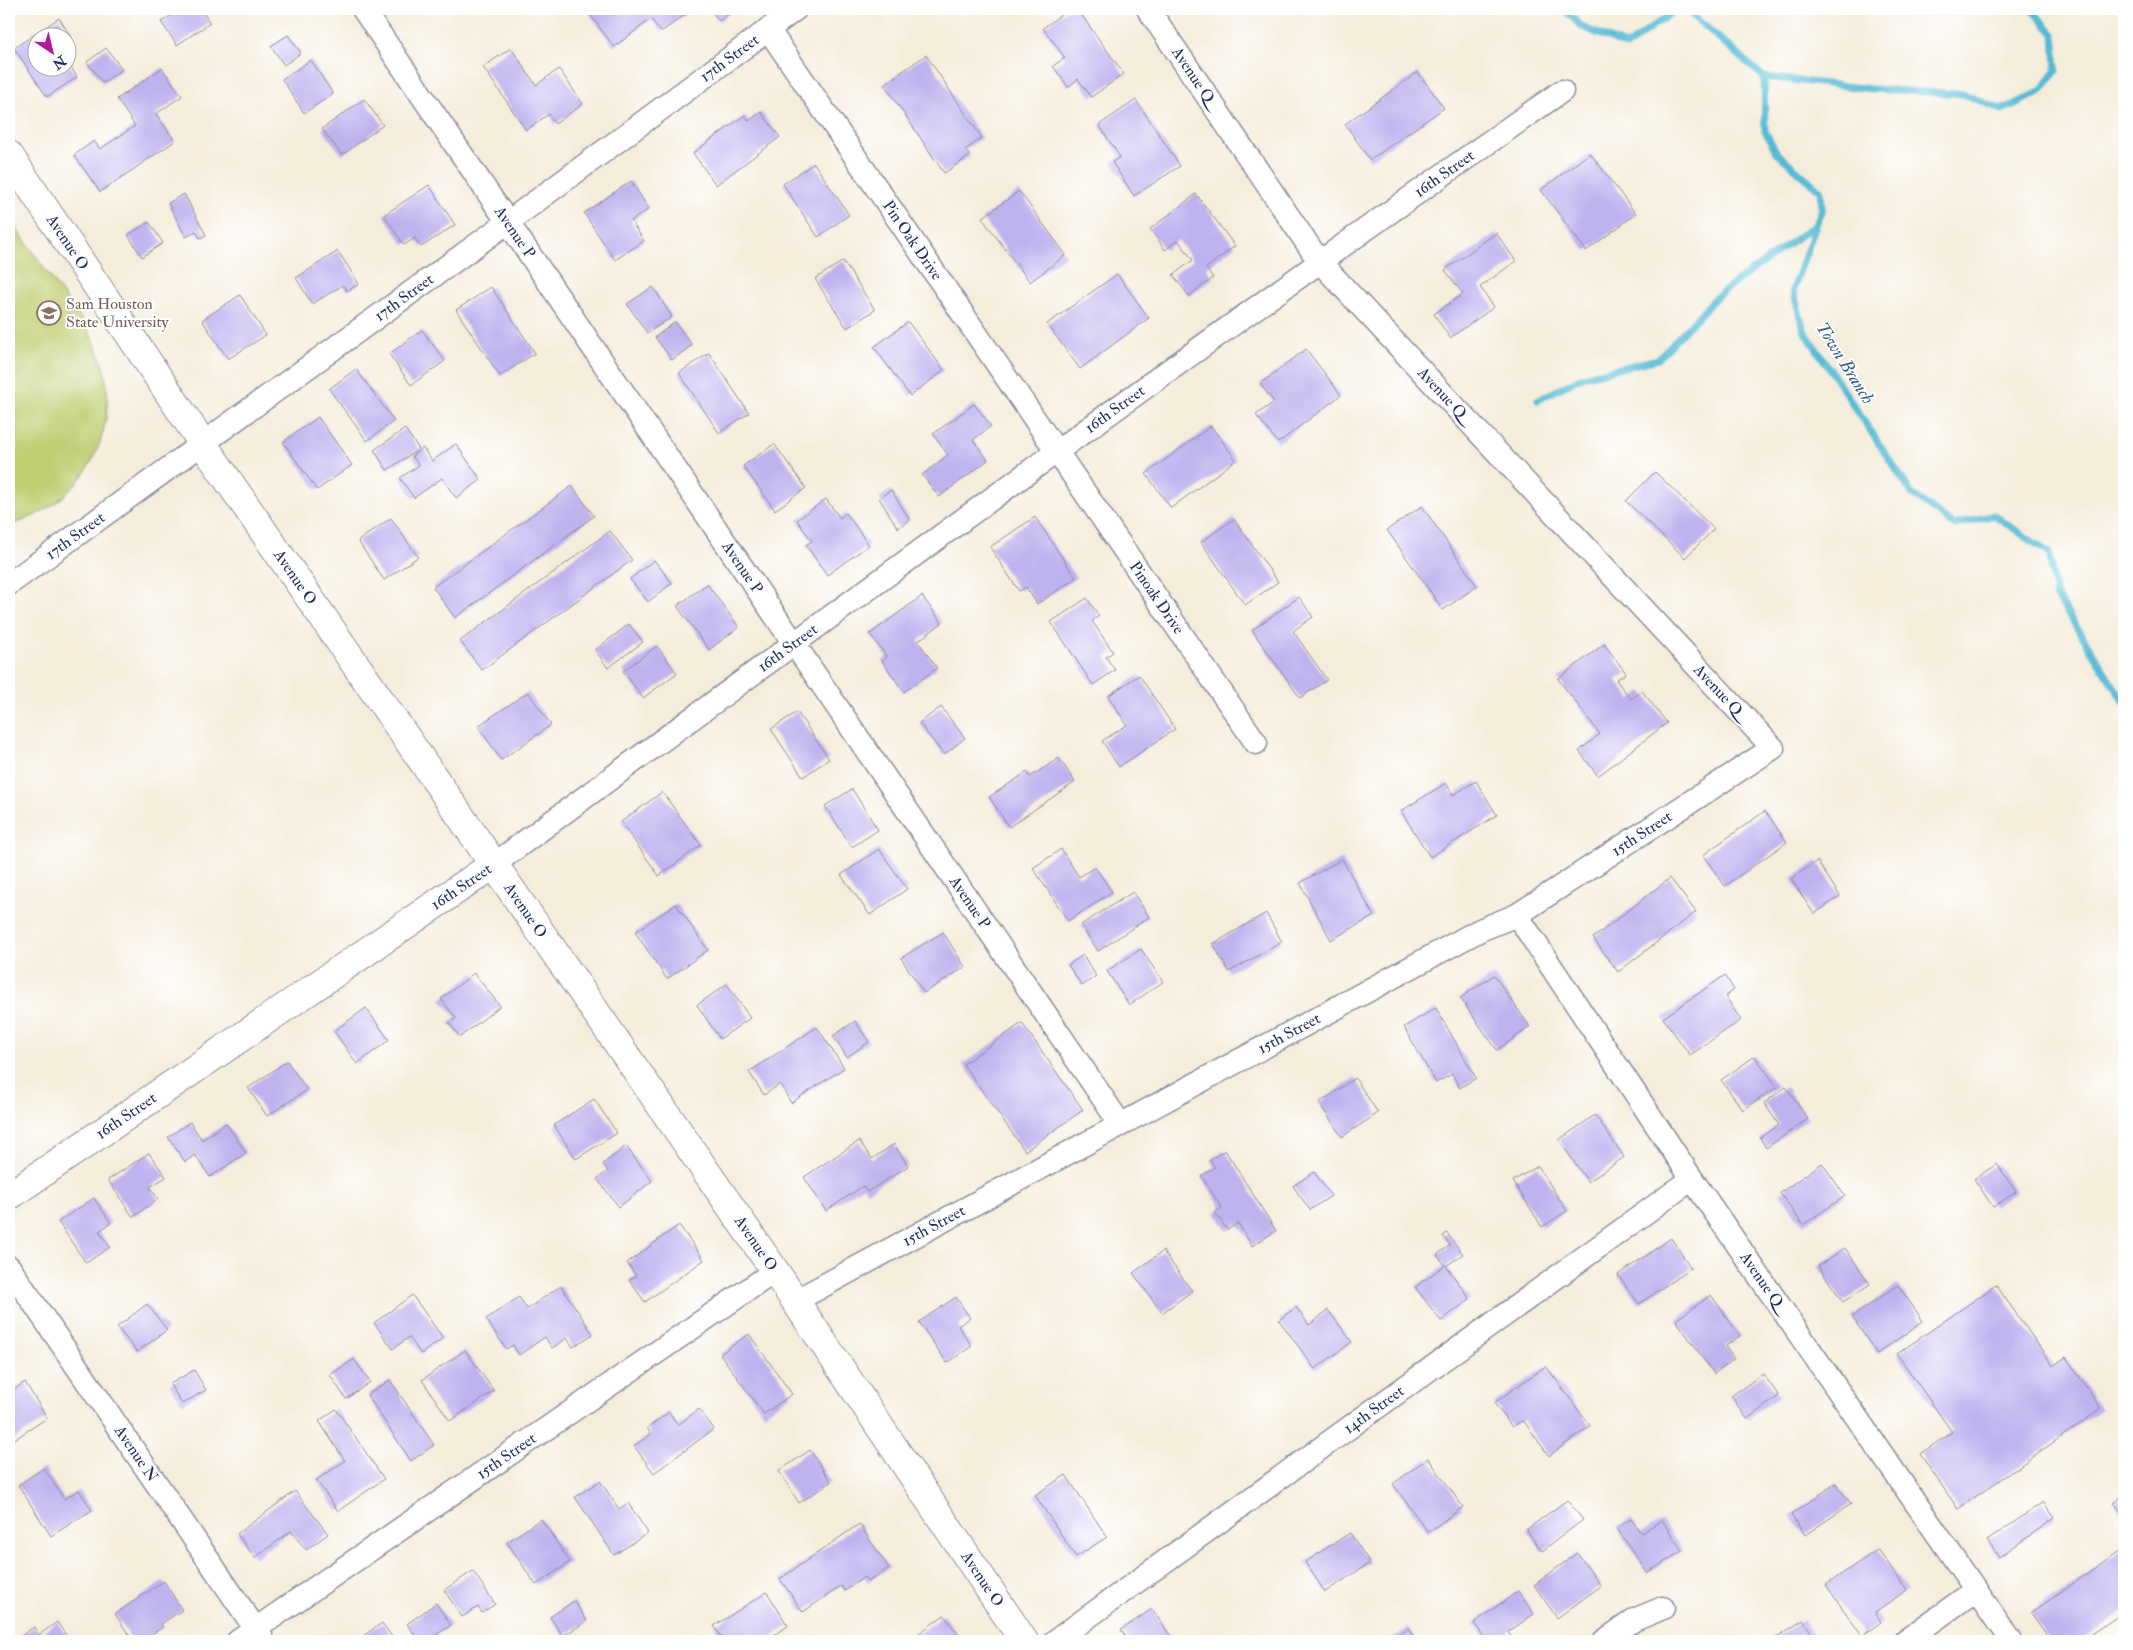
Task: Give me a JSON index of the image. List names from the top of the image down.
{
  "streets": {
    "street": [
      "17th Street",
      "Avenue Q",
      "16th Street",
      "Avenue P",
      "Pin Oak Drive",
      "Avenue O",
      "Pinoak Drive",
      "15th Street",
      "14th Street",
      "Avenue N"
    ]
  },
  "crossings": [
    ["17th Street", "Avenue P"],
    ["17th Street", "Pin Oak Drive"],
    ["17th Street", "Avenue O"],
    ["Avenue Q", "16th Street"],
    ["Avenue Q", "15th Street"],
    ["Avenue Q", "14th Street"],
    ["16th Street", "Avenue P"],
    ["16th Street", "Pin Oak Drive"],
    ["16th Street", "Avenue O"],
    ["16th Street", "Pinoak Drive"],
    ["Avenue P", "15th Street"],
    ["Pin Oak Drive", "Pinoak Drive"],
    ["Avenue O", "15th Street"],
    ["15th Street", "Avenue N"]
  ],
  "water": ["Town Branch"],
  "places": {
    "school or university": ["Sam Houston State University"]
  },
  "north": "bottom right"
}
